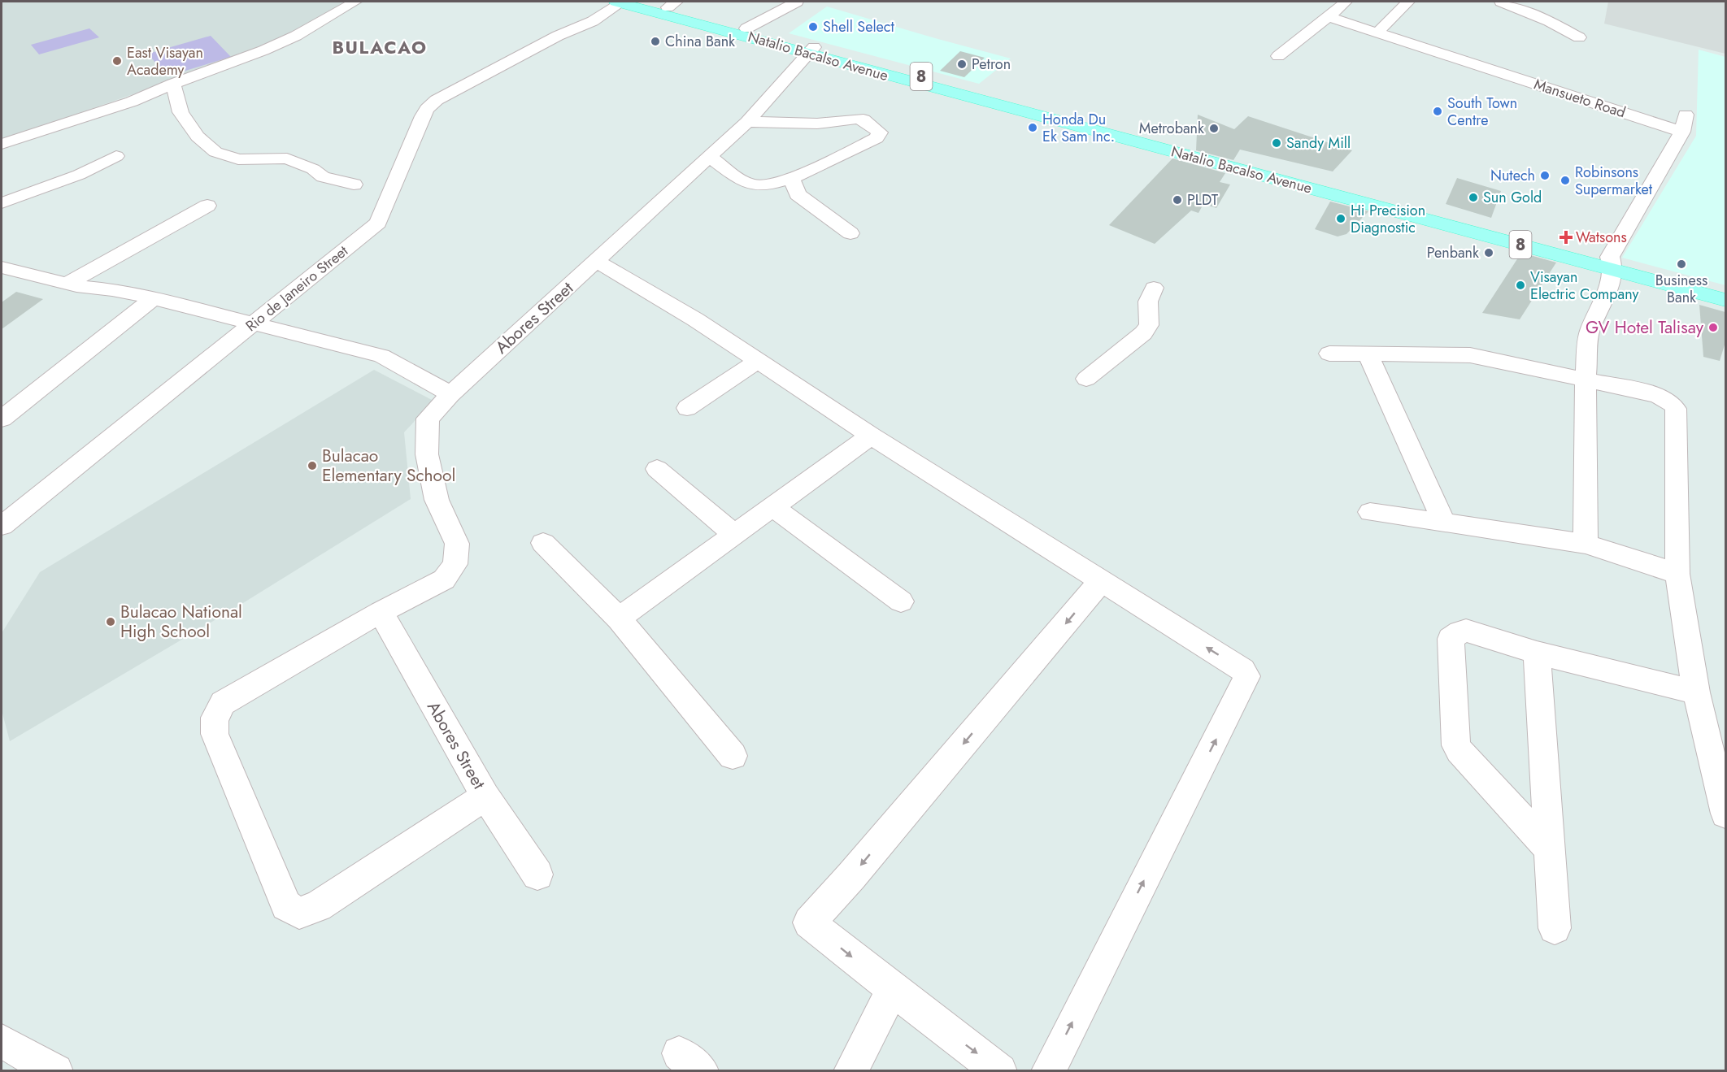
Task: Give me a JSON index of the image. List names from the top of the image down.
{
  "streets": {
    "main road": ["Natalio Bacalso Avenue", "8"],
    "street": ["Mansueto Road", "Rio de Janeiro Street", "Abores Street"]
  },
  "crossings": [
    ["Natalio Bacalso Avenue", "Mansueto Road"],
    ["Natalio Bacalso Avenue", "Rio de Janeiro Street"],
    ["Natalio Bacalso Avenue", "Abores Street"]
  ],
  "districts": ["BULACAO"],
  "places": {
    "other": [
      "Shell Select",
      "China Bank",
      "East Visayan Academy",
      "Petron",
      "South Town Centre",
      "Honda Du Ek Sam Inc.",
      "Metrobank",
      "Sandy Mill",
      "Nutech",
      "Robinsons Supermarket",
      "Sun Gold",
      "PLDT",
      "Hi Precision Diagnostic",
      "Penbank",
      "Business Bank",
      "Visayan Electric Company",
      "GV Hotel Talisay",
      "Bulacao Elementary School",
      "Bulacao National High School"
    ],
    "health": ["Watsons"]
  }
}
